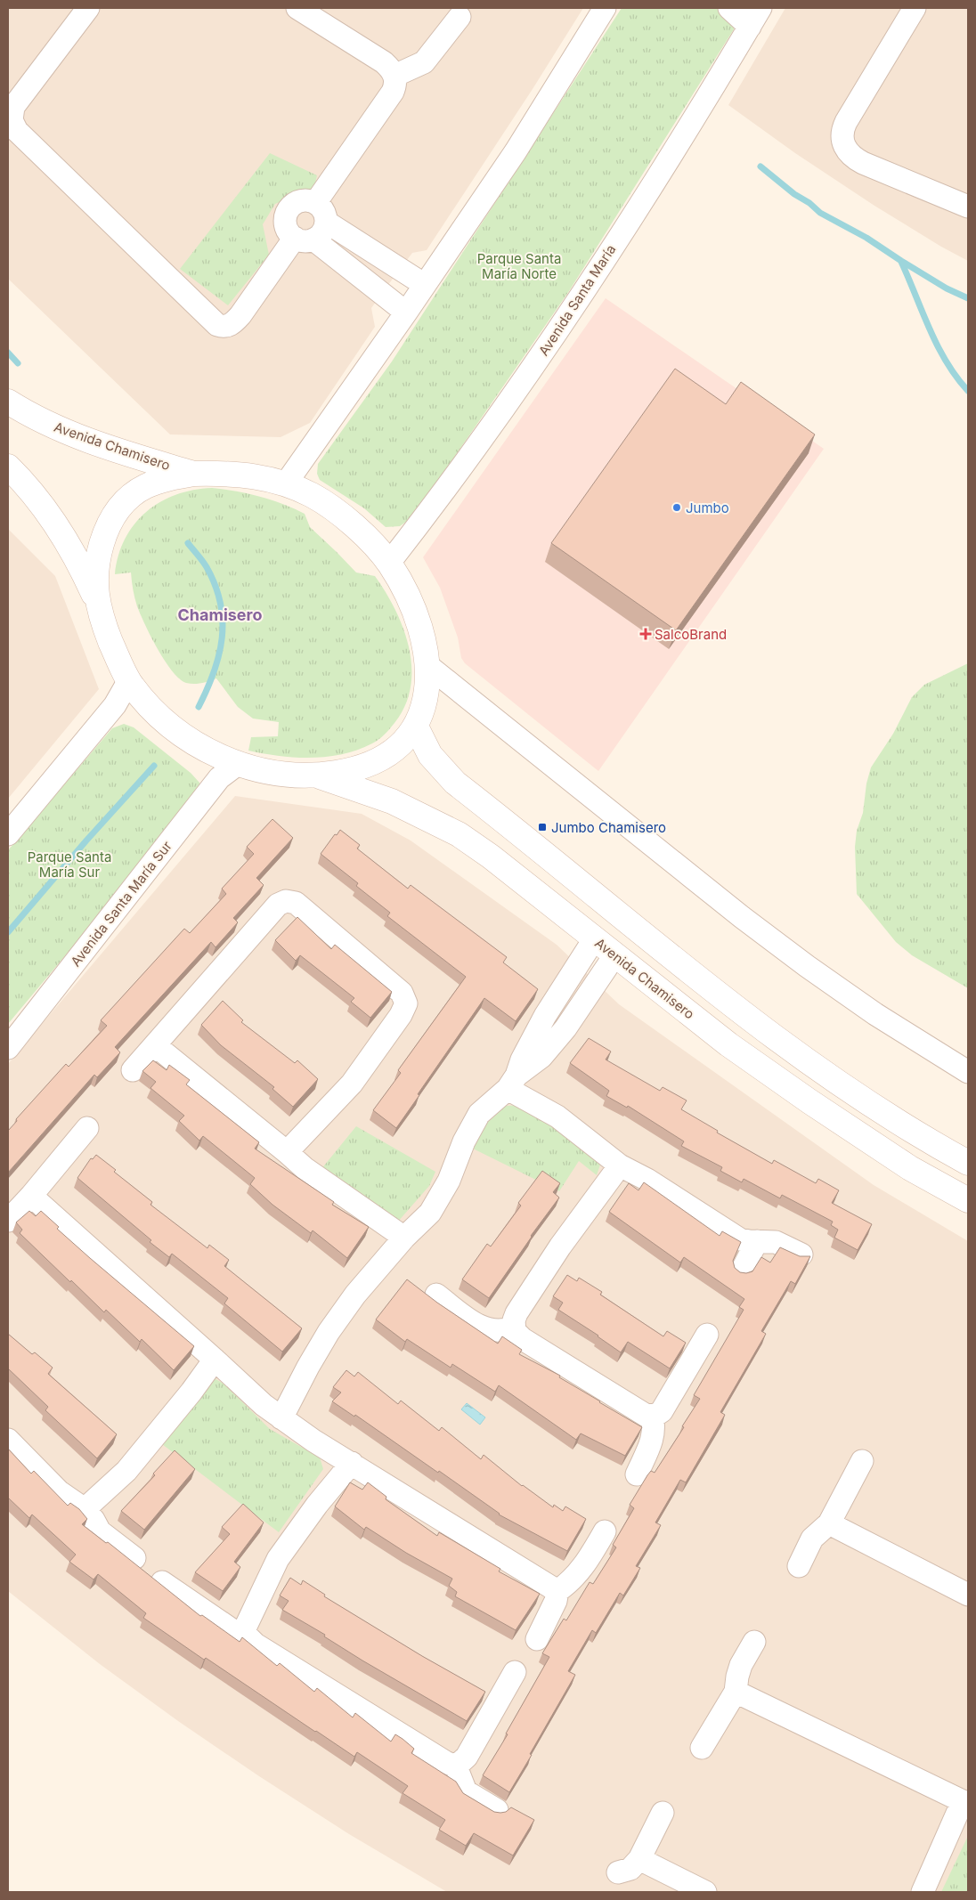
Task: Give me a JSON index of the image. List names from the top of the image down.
{
  "streets": {
    "street": ["Avenida Santa María", "Avenida Chamisero", "Avenida Santa María Sur"]
  },
  "districts": ["Chamisero"],
  "parks": ["Parque Santa María Norte", "Parque Santa María Sur"],
  "places": {
    "other": ["Jumbo"],
    "health": ["SalcoBrand"],
    "transit": ["Jumbo Chamisero"]
  }
}
